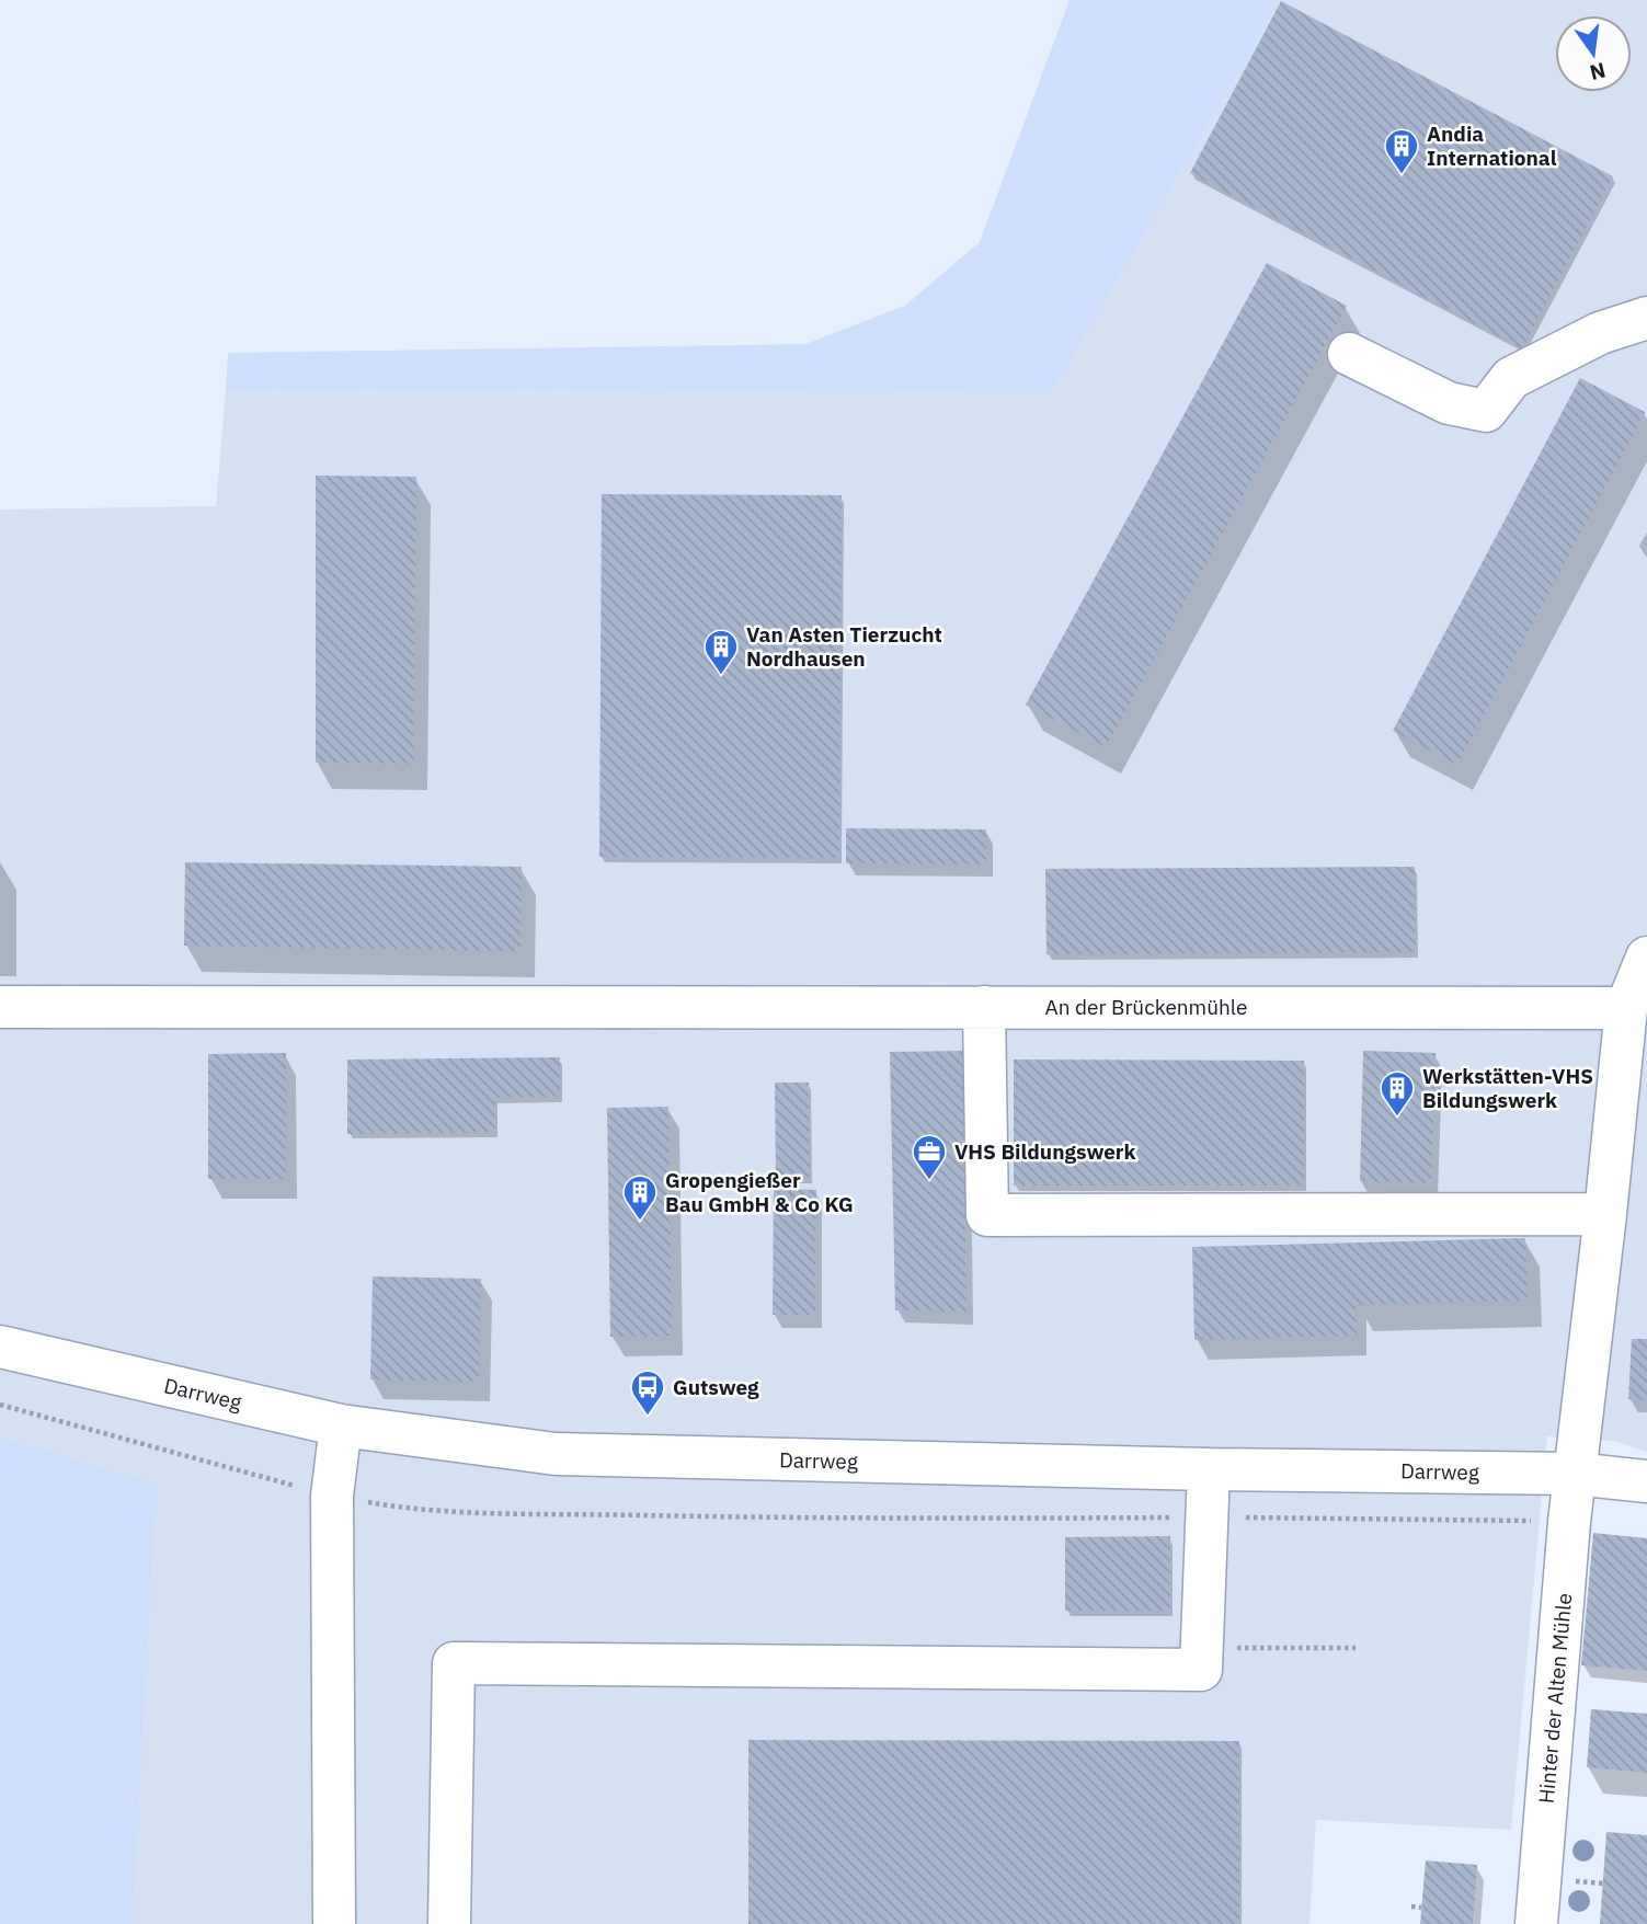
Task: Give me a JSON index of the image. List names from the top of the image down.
{
  "streets": {
    "street": ["An der Brückenmühle", "Darrweg", "Hinter der Alten Mühle"]
  },
  "crossings": [
    ["Darrweg", "Hinter der Alten Mühle"]
  ],
  "places": {
    "building": [
      "Andia International",
      "Van Asten Tierzucht Nordhausen",
      "Werkstätten-VHS Bildungswerk",
      "Gropengießer Bau GmbH & Co KG"
    ],
    "office": ["VHS Bildungswerk"],
    "bus stop": ["Gutsweg"]
  },
  "north": "bottom"
}
